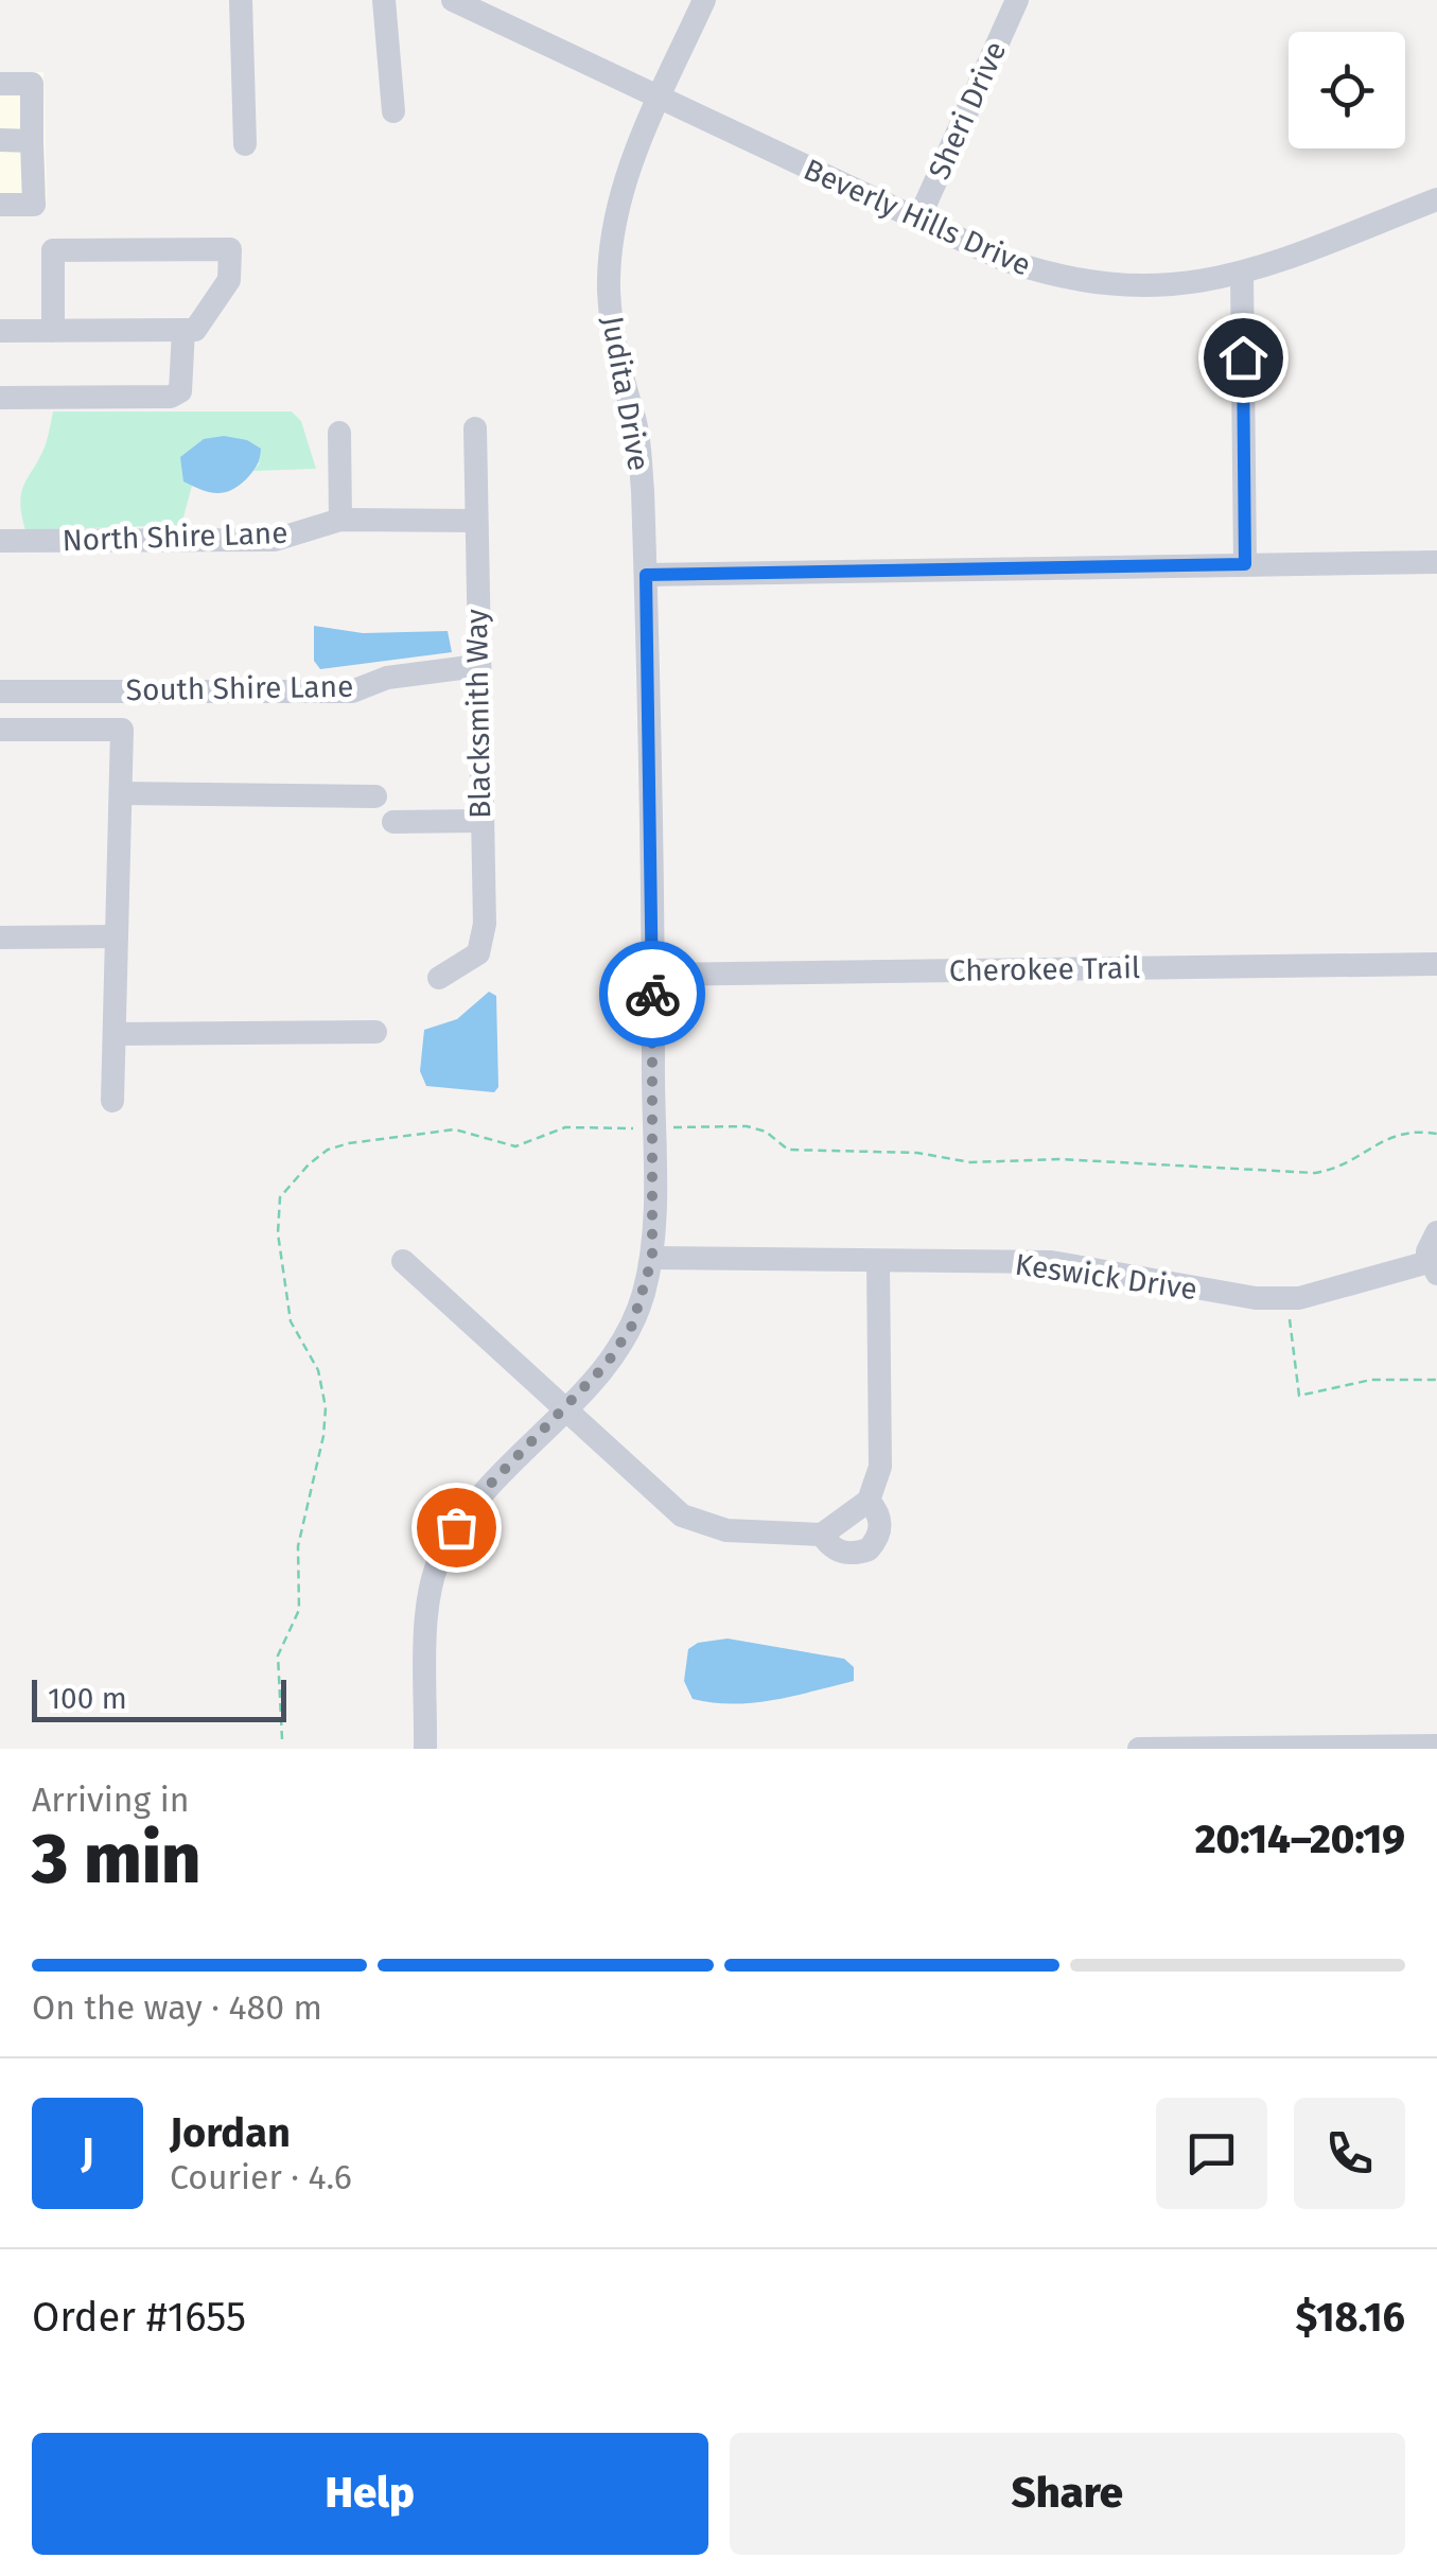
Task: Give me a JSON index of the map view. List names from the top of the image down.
{
  "streets": {
    "street": [
      "Sheri Drive",
      "Beverly Hills Drive",
      "Judita Drive",
      "North Shire Lane",
      "South Shire Lane",
      "Blacksmith Way",
      "Cherokee Trail",
      "Keswick Drive"
    ]
  },
  "crossings": [
    ["Sheri Drive", "Beverly Hills Drive"],
    ["Beverly Hills Drive", "Judita Drive"],
    ["Judita Drive", "Cherokee Trail"],
    ["Judita Drive", "Keswick Drive"],
    ["North Shire Lane", "Blacksmith Way"],
    ["South Shire Lane", "Blacksmith Way"]
  ],
  "scale_bar": "100 m",
  "page": {
    "scale": "100 m",
    "heading": ["3 min", "Arriving in", "20:14–20:19"],
    "panel": [
      "Jordan",
      "Courier · 4.6",
      "Order #1655",
      "$18.16"
    ],
    "bar": "On the way · 480 m",
    "round": "J",
    "buttons": ["Help", "Share"]
  }
}
